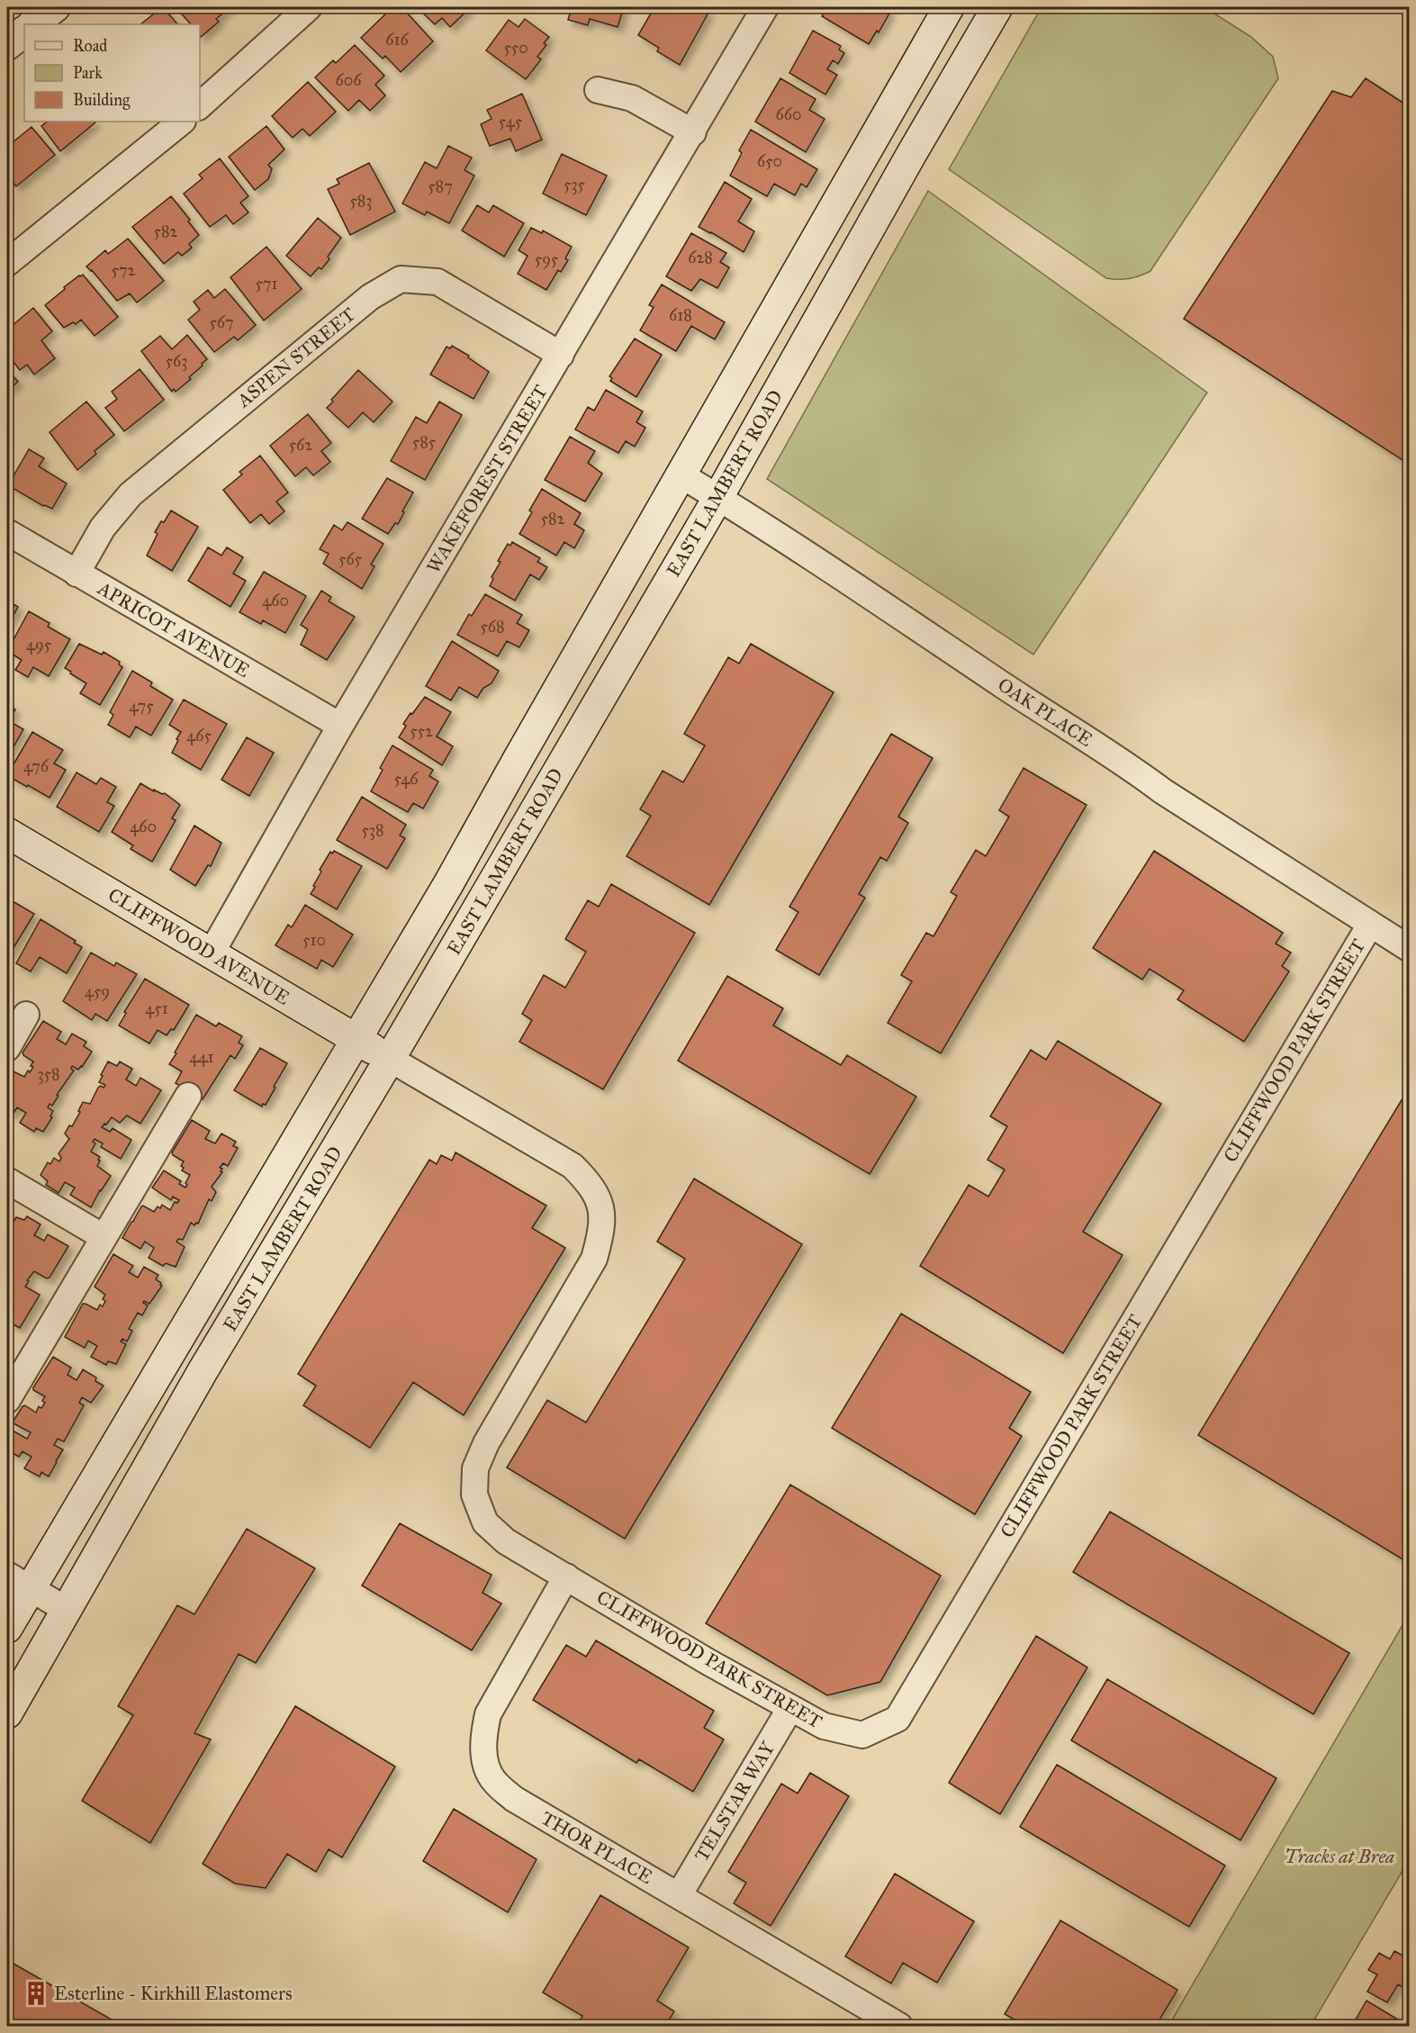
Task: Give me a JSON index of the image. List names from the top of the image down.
{
  "streets": {
    "main road": ["EAST LAMBERT ROAD", "CLIFFWOOD AVENUE"],
    "street": [
      "ASPEN STREET",
      "WAKEFOREST STREET",
      "APRICOT AVENUE",
      "OAK PLACE",
      "CLIFFWOOD PARK STREET",
      "TELSTAR WAY",
      "THOR PLACE"
    ]
  },
  "crossings": [
    ["ASPEN STREET", "WAKEFOREST STREET"],
    ["ASPEN STREET", "APRICOT AVENUE"],
    ["WAKEFOREST STREET", "APRICOT AVENUE"],
    ["WAKEFOREST STREET", "CLIFFWOOD AVENUE"],
    ["EAST LAMBERT ROAD", "OAK PLACE"],
    ["EAST LAMBERT ROAD", "CLIFFWOOD AVENUE"],
    ["EAST LAMBERT ROAD", "CLIFFWOOD PARK STREET"],
    ["OAK PLACE", "CLIFFWOOD PARK STREET"],
    ["CLIFFWOOD AVENUE", "CLIFFWOOD PARK STREET"],
    ["CLIFFWOOD PARK STREET", "TELSTAR WAY"],
    ["CLIFFWOOD PARK STREET", "THOR PLACE"],
    ["TELSTAR WAY", "THOR PLACE"]
  ],
  "parks": ["Tracks at Brea"],
  "places": {
    "building": ["Esterline - Kirkhill Elastomers"]
  },
  "house_numbers": [
    "616",
    "550",
    "606",
    "660",
    "545",
    "650",
    "535",
    "587",
    "583",
    "582",
    "628",
    "595",
    "572",
    "571",
    "618",
    "567",
    "563",
    "585",
    "562",
    "582",
    "565",
    "460",
    "568",
    "495",
    "475",
    "552",
    "465",
    "476",
    "546",
    "460",
    "538",
    "510",
    "459",
    "451",
    "441",
    "358"
  ],
  "legend": ["Road", "Park", "Building"]
}
